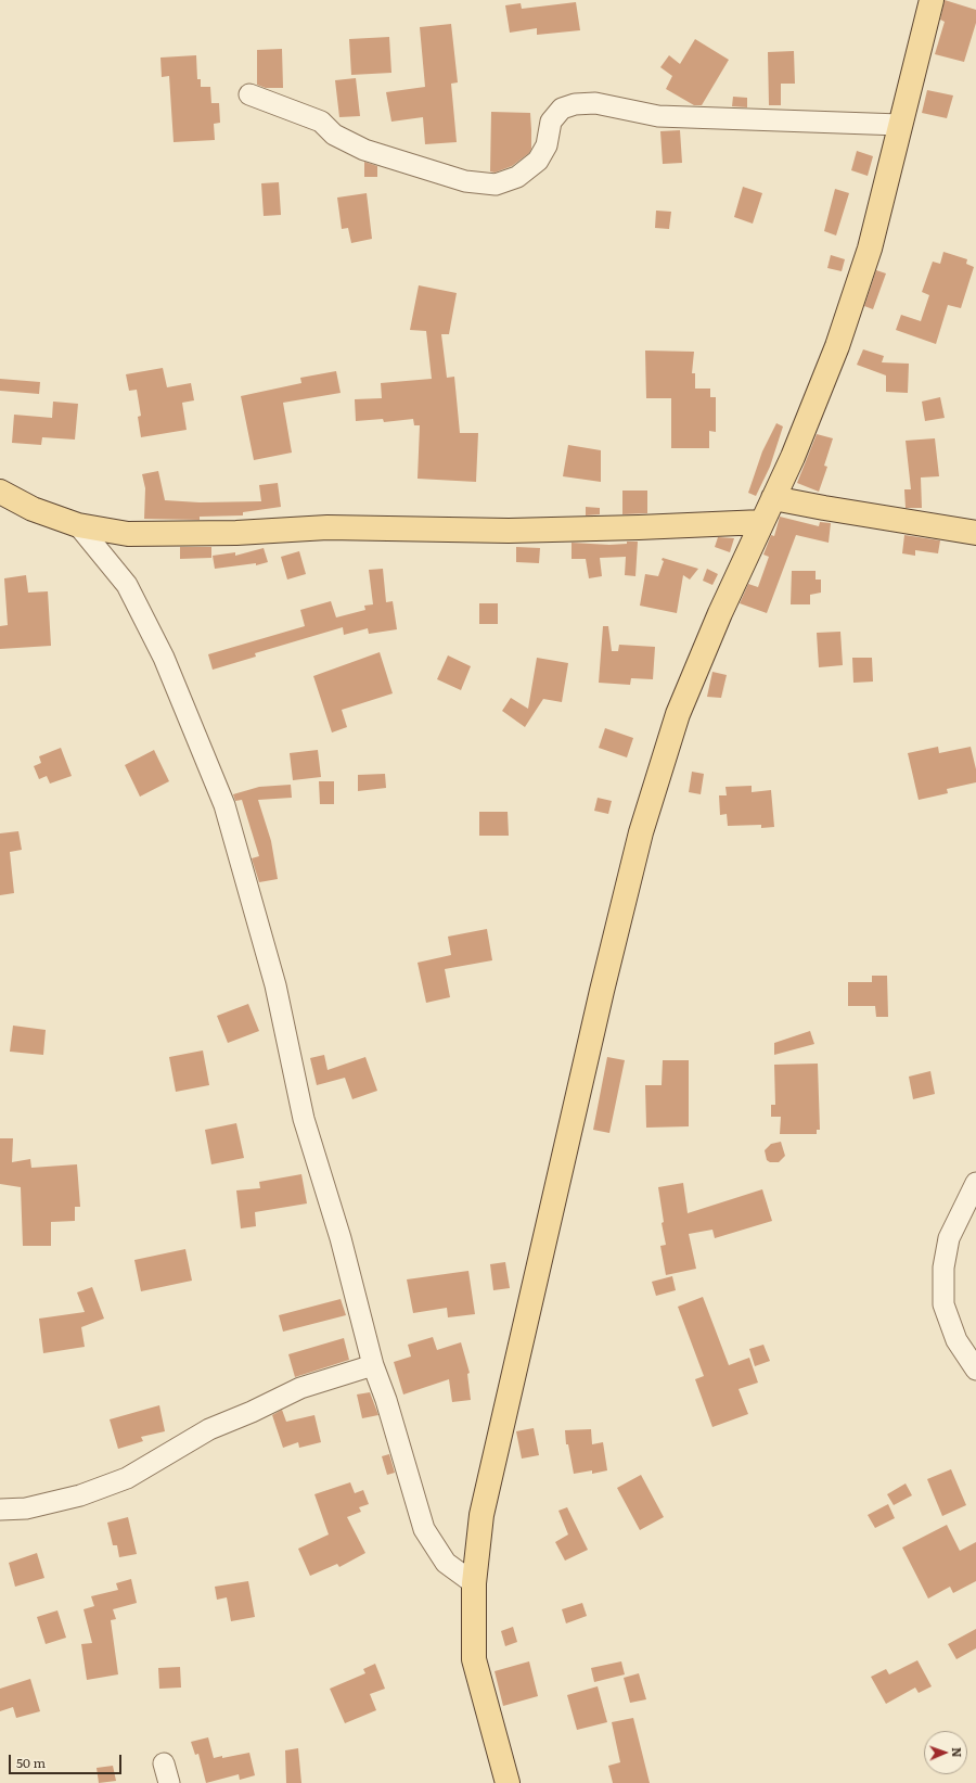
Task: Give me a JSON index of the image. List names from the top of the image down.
{
  "scale_bar": "50 m",
  "north": "right"
}
